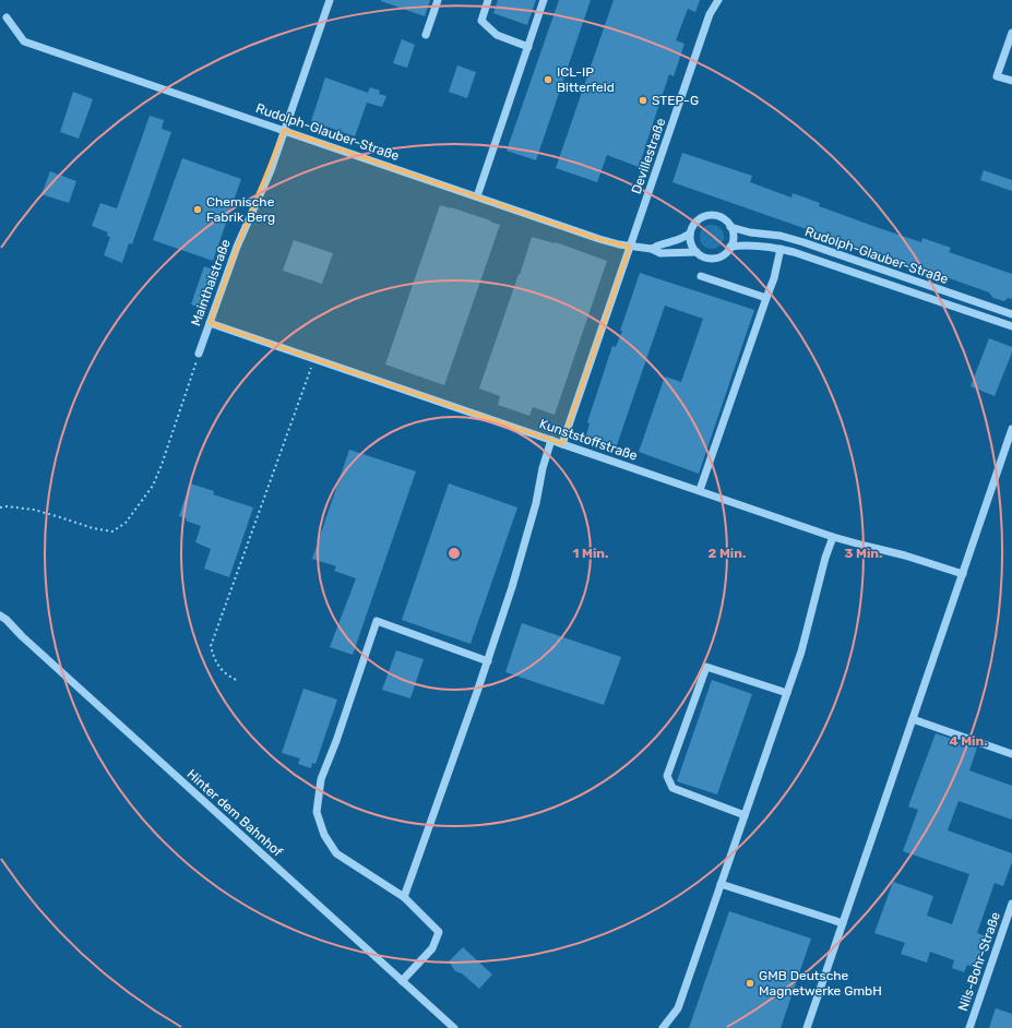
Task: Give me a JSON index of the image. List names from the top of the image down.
{
  "streets": {
    "street": [
      "Rudolph-Glauber-Straße",
      "Devillestraße",
      "Mainthalstraße",
      "Kunststoffstraße",
      "Hinter dem Bahnhof",
      "Nils-Bohr-Straße"
    ]
  },
  "crossings": [
    ["Rudolph-Glauber-Straße", "Devillestraße"],
    ["Rudolph-Glauber-Straße", "Mainthalstraße"],
    ["Devillestraße", "Kunststoffstraße"],
    ["Mainthalstraße", "Kunststoffstraße"]
  ],
  "places": [
    "ICL-IP Bitterfeld",
    "STEP-G",
    "Chemische Fabrik Berg",
    "GMB Deutsche Magnetwerke GmbH"
  ],
  "rings": [
    "1 Min.",
    "2 Min.",
    "3 Min.",
    "4 Min."
  ]
}
